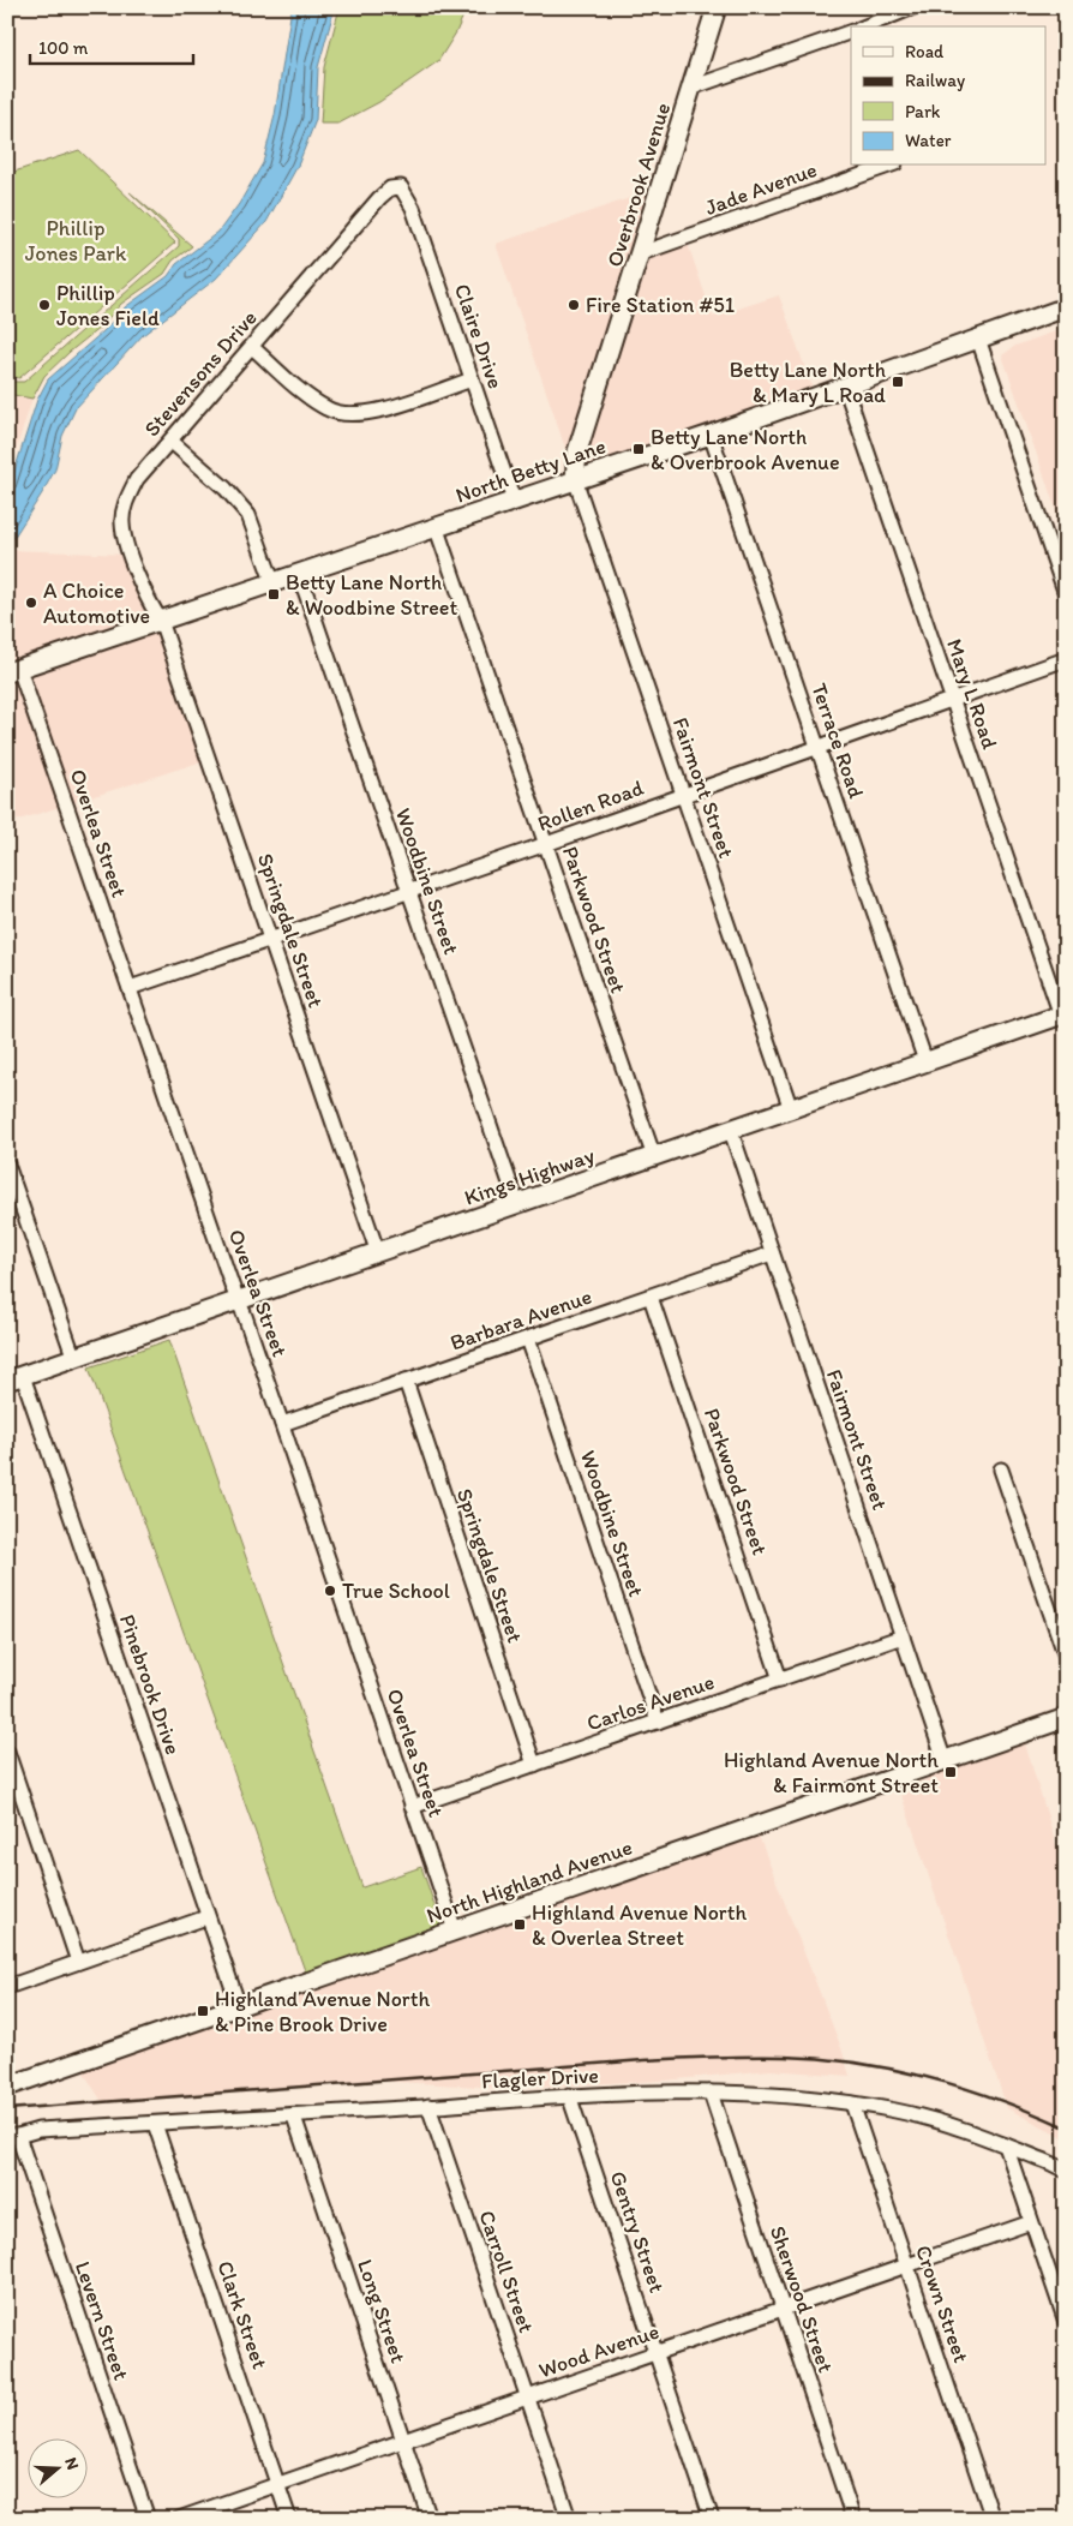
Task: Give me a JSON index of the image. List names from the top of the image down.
{
  "streets": {
    "street": [
      "Overbrook Avenue",
      "Jade Avenue",
      "Claire Drive",
      "Stevensons Drive",
      "North Betty Lane",
      "Mary L Road",
      "Terrace Road",
      "Fairmont Street",
      "Rollen Road",
      "Overlea Street",
      "Woodbine Street",
      "Parkwood Street",
      "Springdale Street",
      "Kings Highway",
      "Barbara Avenue",
      "Pinebrook Drive",
      "Carlos Avenue",
      "North Highland Avenue",
      "Flagler Drive",
      "Gentry Street",
      "Carroll Street",
      "Sherwood Street",
      "Crown Street",
      "Long Street",
      "Clark Street",
      "Levern Street",
      "Wood Avenue"
    ]
  },
  "crossings": [
    ["Overbrook Avenue", "Jade Avenue"],
    ["Overbrook Avenue", "North Betty Lane"],
    ["Overbrook Avenue", "Fairmont Street"],
    ["Claire Drive", "Stevensons Drive"],
    ["Claire Drive", "North Betty Lane"],
    ["Stevensons Drive", "North Betty Lane"],
    ["Stevensons Drive", "Springdale Street"],
    ["North Betty Lane", "Mary L Road"],
    ["North Betty Lane", "Terrace Road"],
    ["North Betty Lane", "Fairmont Street"],
    ["North Betty Lane", "Overlea Street"],
    ["North Betty Lane", "Woodbine Street"],
    ["North Betty Lane", "Parkwood Street"],
    ["North Betty Lane", "Springdale Street"],
    ["Mary L Road", "Rollen Road"],
    ["Mary L Road", "Kings Highway"],
    ["Terrace Road", "Rollen Road"],
    ["Terrace Road", "Kings Highway"],
    ["Fairmont Street", "Rollen Road"],
    ["Fairmont Street", "Kings Highway"],
    ["Fairmont Street", "Barbara Avenue"],
    ["Fairmont Street", "Carlos Avenue"],
    ["Fairmont Street", "North Highland Avenue"],
    ["Rollen Road", "Overlea Street"],
    ["Rollen Road", "Woodbine Street"],
    ["Rollen Road", "Parkwood Street"],
    ["Rollen Road", "Springdale Street"],
    ["Overlea Street", "Kings Highway"],
    ["Overlea Street", "Barbara Avenue"],
    ["Overlea Street", "Carlos Avenue"],
    ["Overlea Street", "North Highland Avenue"],
    ["Woodbine Street", "Kings Highway"],
    ["Woodbine Street", "Barbara Avenue"],
    ["Woodbine Street", "Carlos Avenue"],
    ["Parkwood Street", "Kings Highway"],
    ["Parkwood Street", "Barbara Avenue"],
    ["Parkwood Street", "Carlos Avenue"],
    ["Springdale Street", "Kings Highway"],
    ["Springdale Street", "Barbara Avenue"],
    ["Springdale Street", "Carlos Avenue"],
    ["Kings Highway", "Pinebrook Drive"],
    ["Pinebrook Drive", "North Highland Avenue"],
    ["Flagler Drive", "Gentry Street"],
    ["Flagler Drive", "Carroll Street"],
    ["Flagler Drive", "Sherwood Street"],
    ["Flagler Drive", "Crown Street"],
    ["Flagler Drive", "Long Street"],
    ["Flagler Drive", "Clark Street"],
    ["Flagler Drive", "Levern Street"],
    ["Gentry Street", "Wood Avenue"],
    ["Carroll Street", "Wood Avenue"],
    ["Sherwood Street", "Wood Avenue"],
    ["Crown Street", "Wood Avenue"],
    ["Long Street", "Wood Avenue"],
    ["Clark Street", "Wood Avenue"]
  ],
  "parks": ["Phillip Jones Park"],
  "places": {
    "other": [
      "Phillip Jones Field",
      "Fire Station #51",
      "A Choice Automotive",
      "True School"
    ],
    "transit": [
      "Betty Lane North & Mary L Road",
      "Betty Lane North & Overbrook Avenue",
      "Betty Lane North & Woodbine Street",
      "Highland Avenue North & Fairmont Street",
      "Highland Avenue North & Overlea Street",
      "Highland Avenue North & Pine Brook Drive"
    ]
  },
  "legend": [
    "Road",
    "Railway",
    "Park",
    "Water"
  ],
  "scale_bar": "100 m",
  "north": "right"
}
